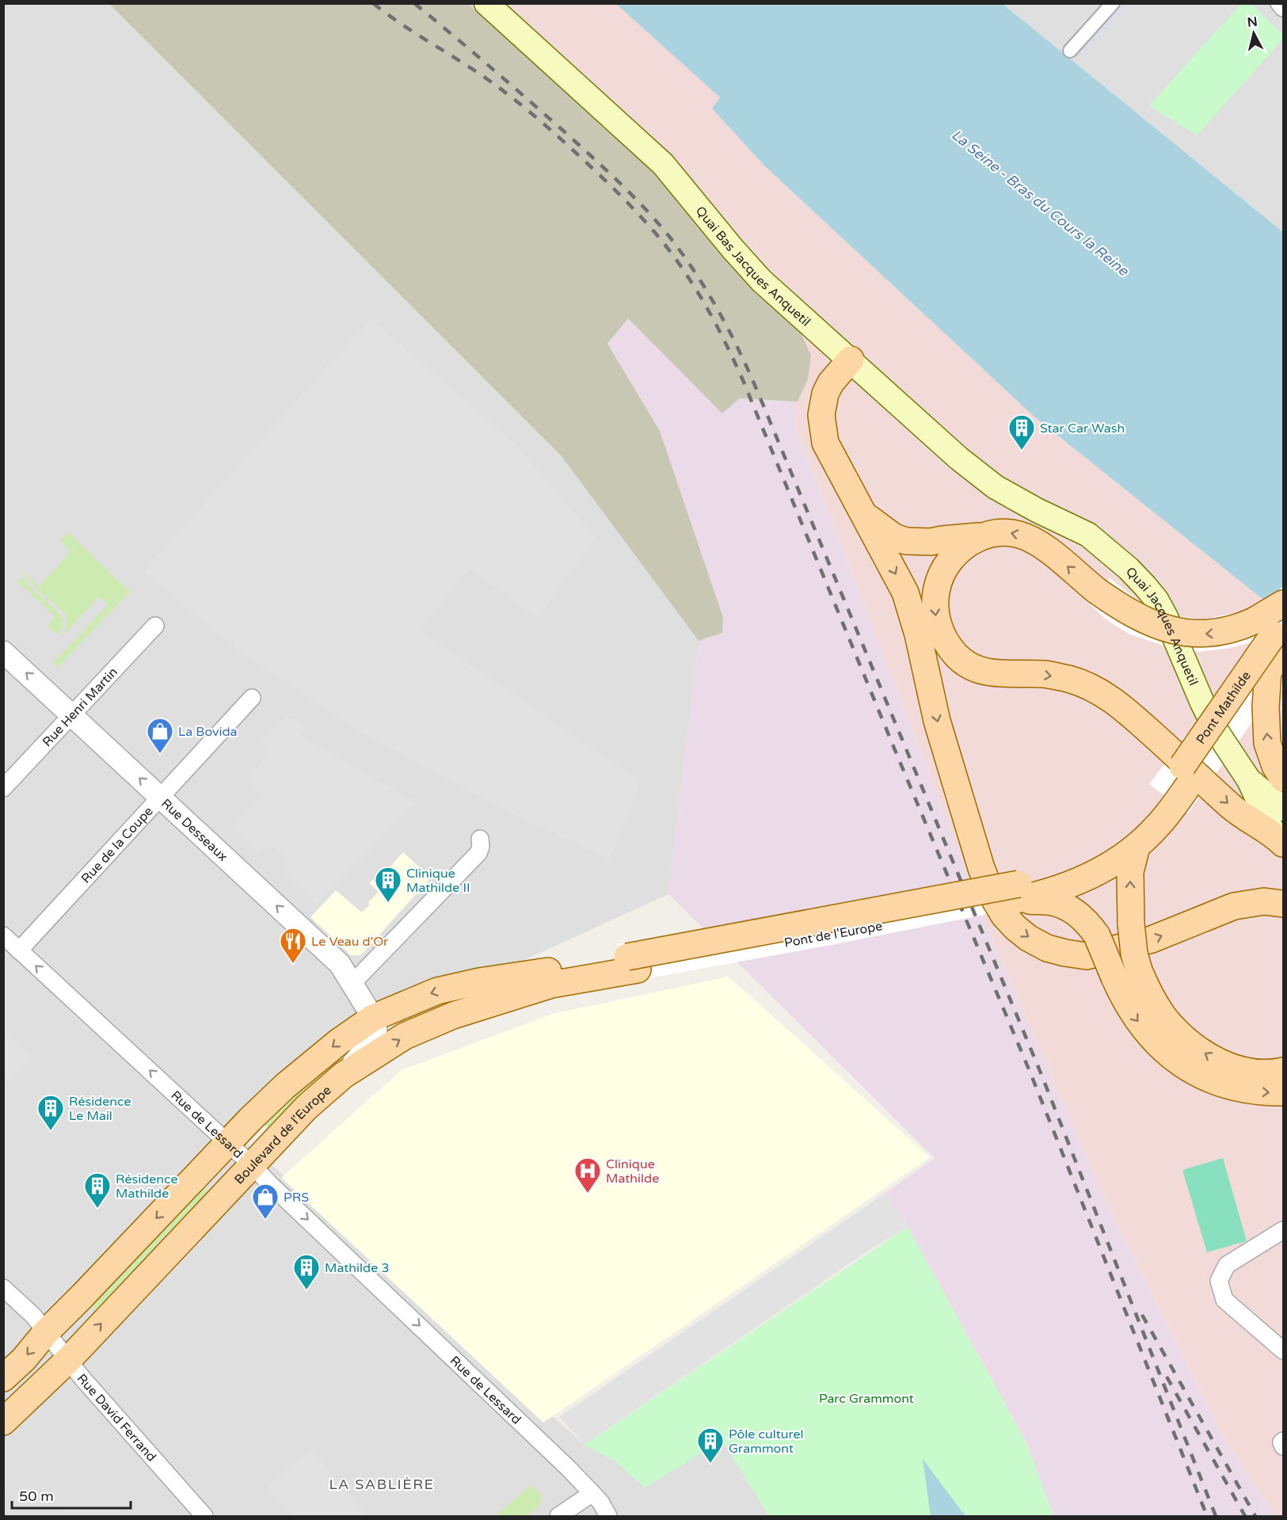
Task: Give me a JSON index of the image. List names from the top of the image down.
{
  "streets": {
    "main road": [
      "Quai Bas Jacques Anquetil",
      "Quai Jacques Anquetil",
      "Pont Mathilde",
      "Pont de l'Europe",
      "Boulevard de l'Europe"
    ],
    "street": [
      "Rue Henri Martin",
      "Rue Desseaux",
      "Rue de la Coupe",
      "Rue de Lessard",
      "Rue David Ferrand"
    ]
  },
  "crossings": [
    ["Quai Bas Jacques Anquetil", "Quai Jacques Anquetil"],
    ["Rue Henri Martin", "Rue Desseaux"],
    ["Rue Desseaux", "Rue de la Coupe"],
    ["Rue de la Coupe", "Rue de Lessard"],
    ["Pont de l'Europe", "Boulevard de l'Europe"],
    ["Rue de Lessard", "Boulevard de l'Europe"],
    ["Boulevard de l'Europe", "Rue David Ferrand"]
  ],
  "one_way": ["Rue Desseaux"],
  "districts": ["LA SABLIÈRE"],
  "water": ["La Seine - Bras du Cours la Reine"],
  "parks": ["Parc Grammont"],
  "places": {
    "building": [
      "Star Car Wash",
      "Clinique Mathilde II",
      "Résidence Le Mail",
      "Résidence Mathilde",
      "Mathilde 3",
      "Pôle culturel Grammont"
    ],
    "shop": ["La Bovida", "PRS"],
    "restaurant": ["Le Veau d'Or"],
    "hospital": ["Clinique Mathilde"]
  },
  "scale_bar": "50 m",
  "north": "top"
}
